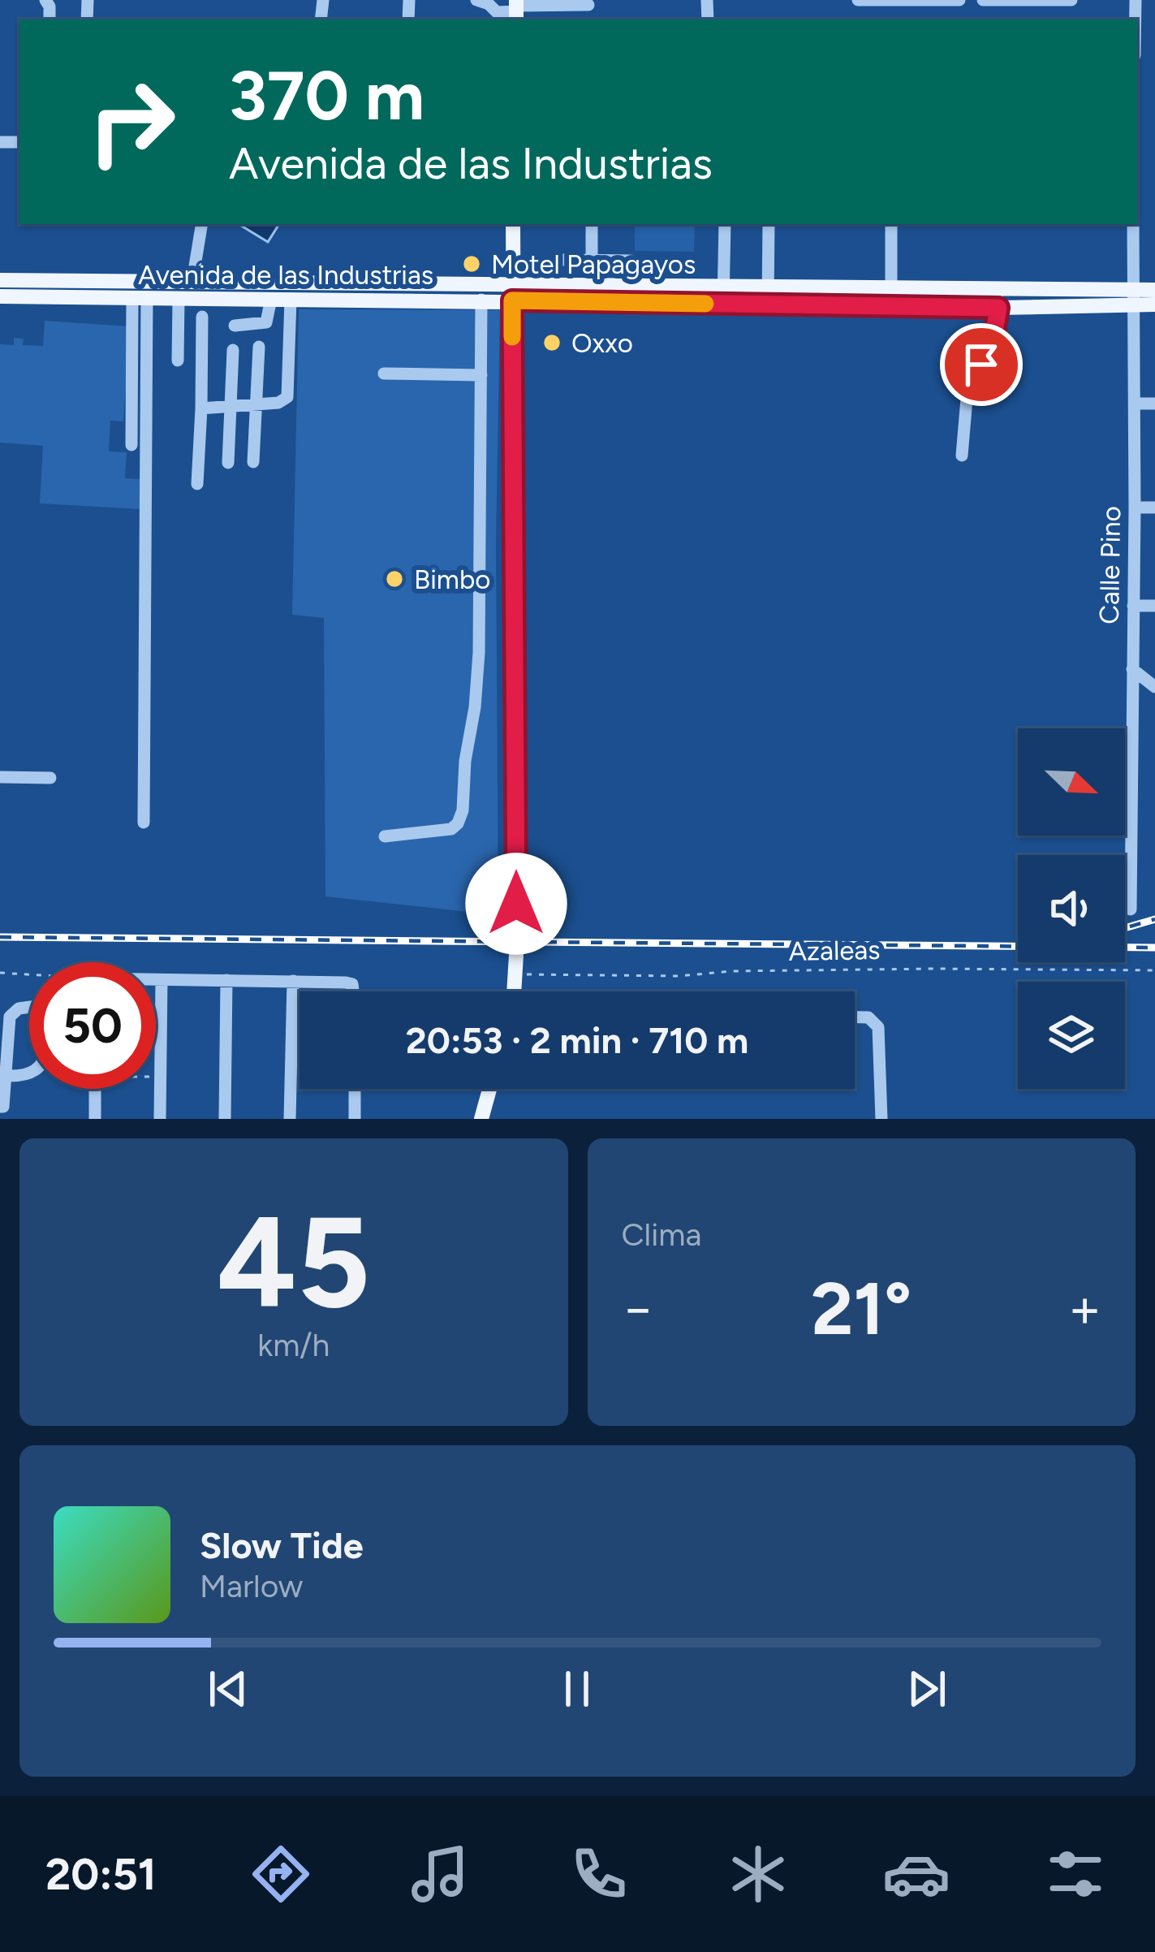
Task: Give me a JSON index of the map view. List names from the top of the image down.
{
  "streets": {
    "main road": ["Avenida de las Industrias"],
    "street": ["Calle Pino"],
    "path": ["Azaleas"]
  },
  "crossings": [
    ["Avenida de las Industrias", "Calle Pino"]
  ],
  "places": ["Motel Papagayos", "Oxxo", "Bimbo"],
  "north": "bottom right",
  "page": {
    "turn": ["370 m", "Avenida de las Industrias"],
    "limit": "50",
    "trip": "20:53 · 2 min · 710 m",
    "tile": [
      ["45", "km/h"],
      "Clima"
    ],
    "heat": ["−", "21°", "+"],
    "song": ["Slow Tide", "Marlow"],
    "tabs": "20:51"
  }
}
